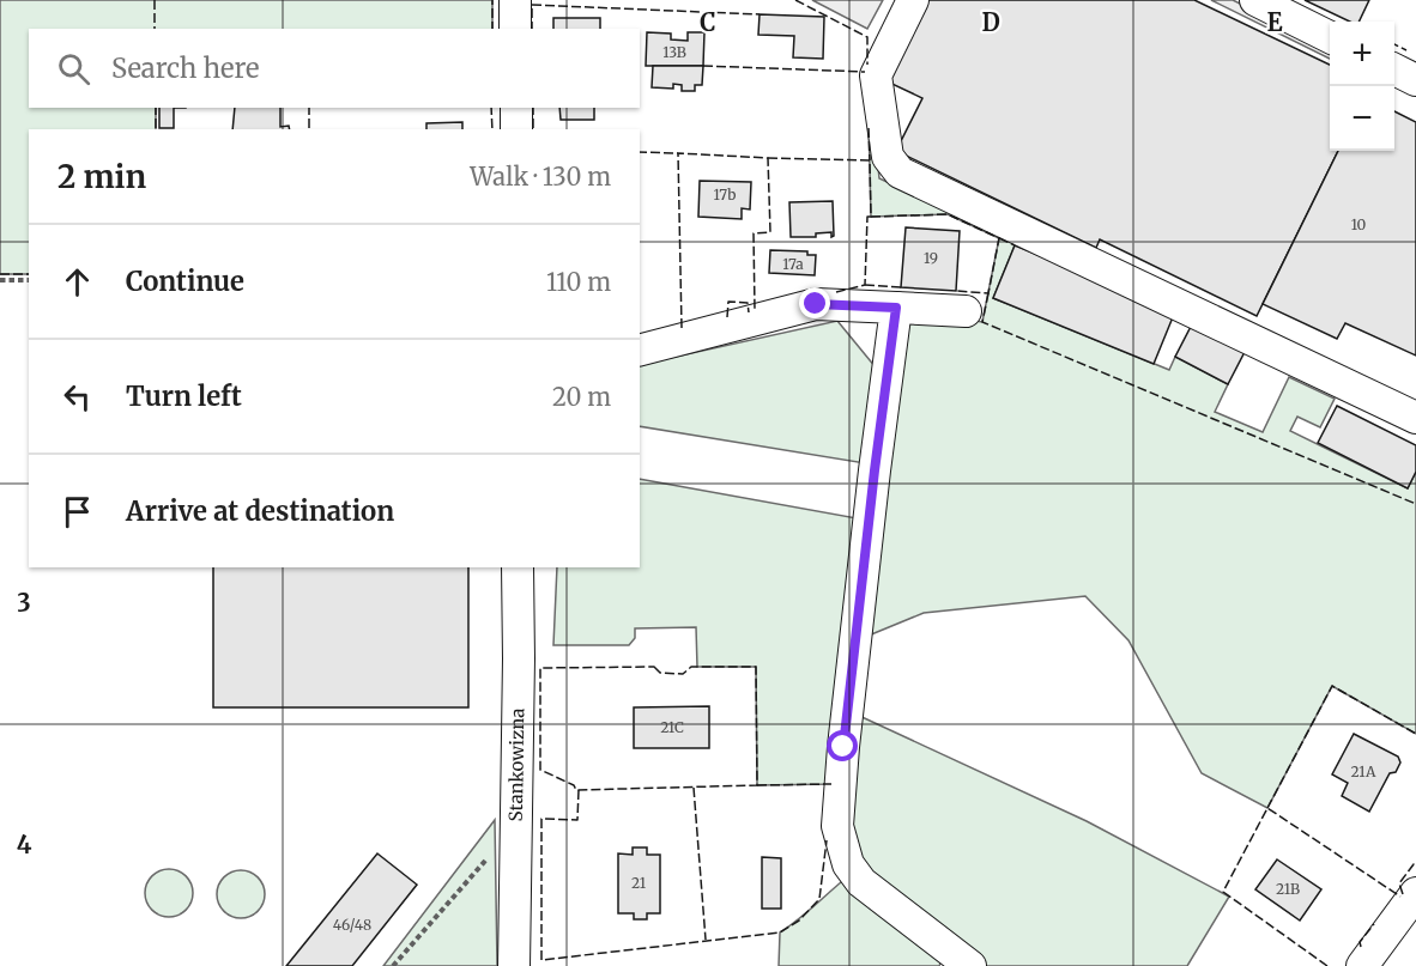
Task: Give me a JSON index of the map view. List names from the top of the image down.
{
  "streets": {
    "street": ["Stankowizna"]
  },
  "house_numbers": [
    "13B",
    "17b",
    "10",
    "19",
    "17a",
    "21C",
    "21A",
    "21",
    "21B",
    "46/48"
  ],
  "page": {
    "map_buttons": ["+", "−"],
    "search": "Search here",
    "heading": ["2 min", "Walk · 130 m"],
    "list": [
      ["Continue", "110 m"],
      ["Turn left", "20 m"],
      "Arrive at destination"
    ]
  },
  "grid": {
    "columns": ["C", "D", "E"],
    "rows": ["3", "4"]
  }
}
